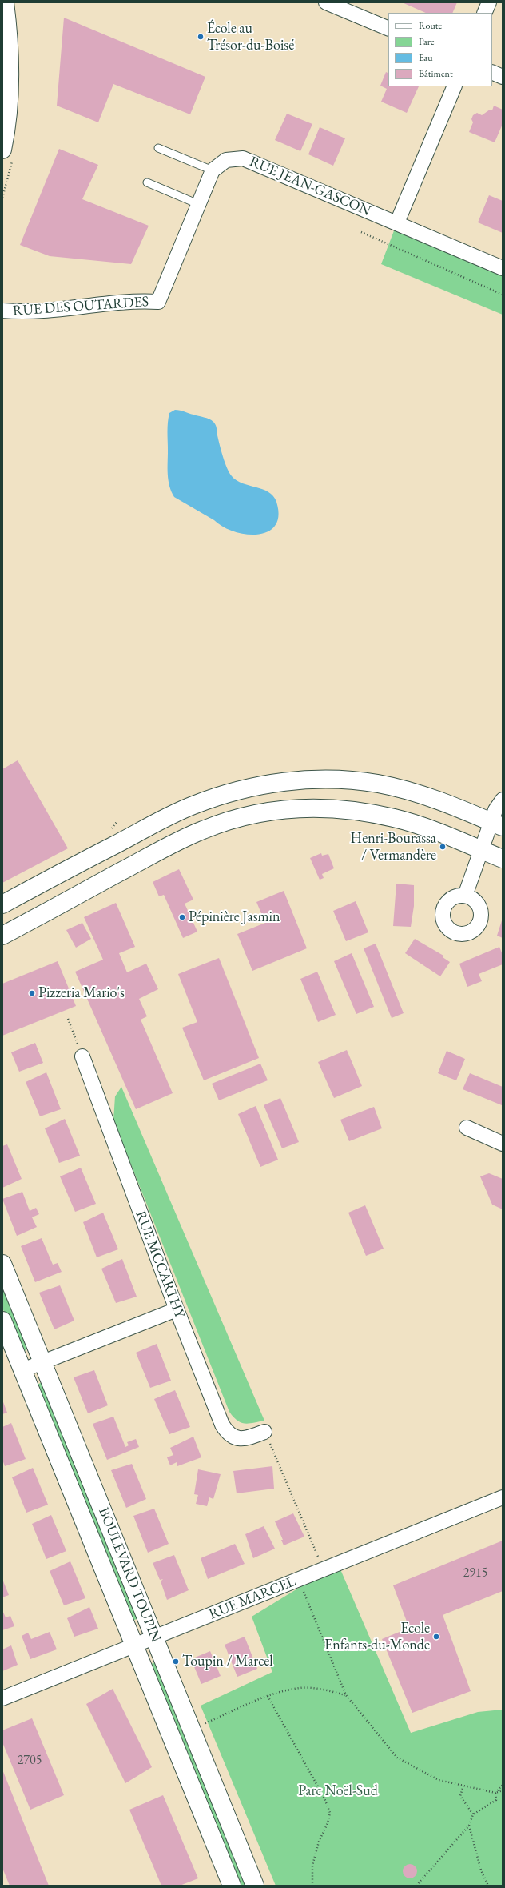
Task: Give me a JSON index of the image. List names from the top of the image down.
{
  "streets": {
    "street": [
      "RUE JEAN-GASCON",
      "RUE DES OUTARDES",
      "RUE MCCARTHY",
      "BOULEVARD TOUPIN",
      "RUE MARCEL"
    ]
  },
  "crossings": [
    ["RUE JEAN-GASCON", "RUE DES OUTARDES"],
    ["BOULEVARD TOUPIN", "RUE MARCEL"]
  ],
  "parks": ["Parc Noël-Sud"],
  "places": [
    "École au Trésor-du-Boisé",
    "Henri-Bourassa / Vermandère",
    "Pépinière Jasmin",
    "Pizzeria Mario's",
    "Ecole Enfants-du-Monde",
    "Toupin / Marcel"
  ],
  "house_numbers": ["2915", "2705"],
  "legend": [
    "Route",
    "Parc",
    "Eau",
    "Bâtiment"
  ]
}
